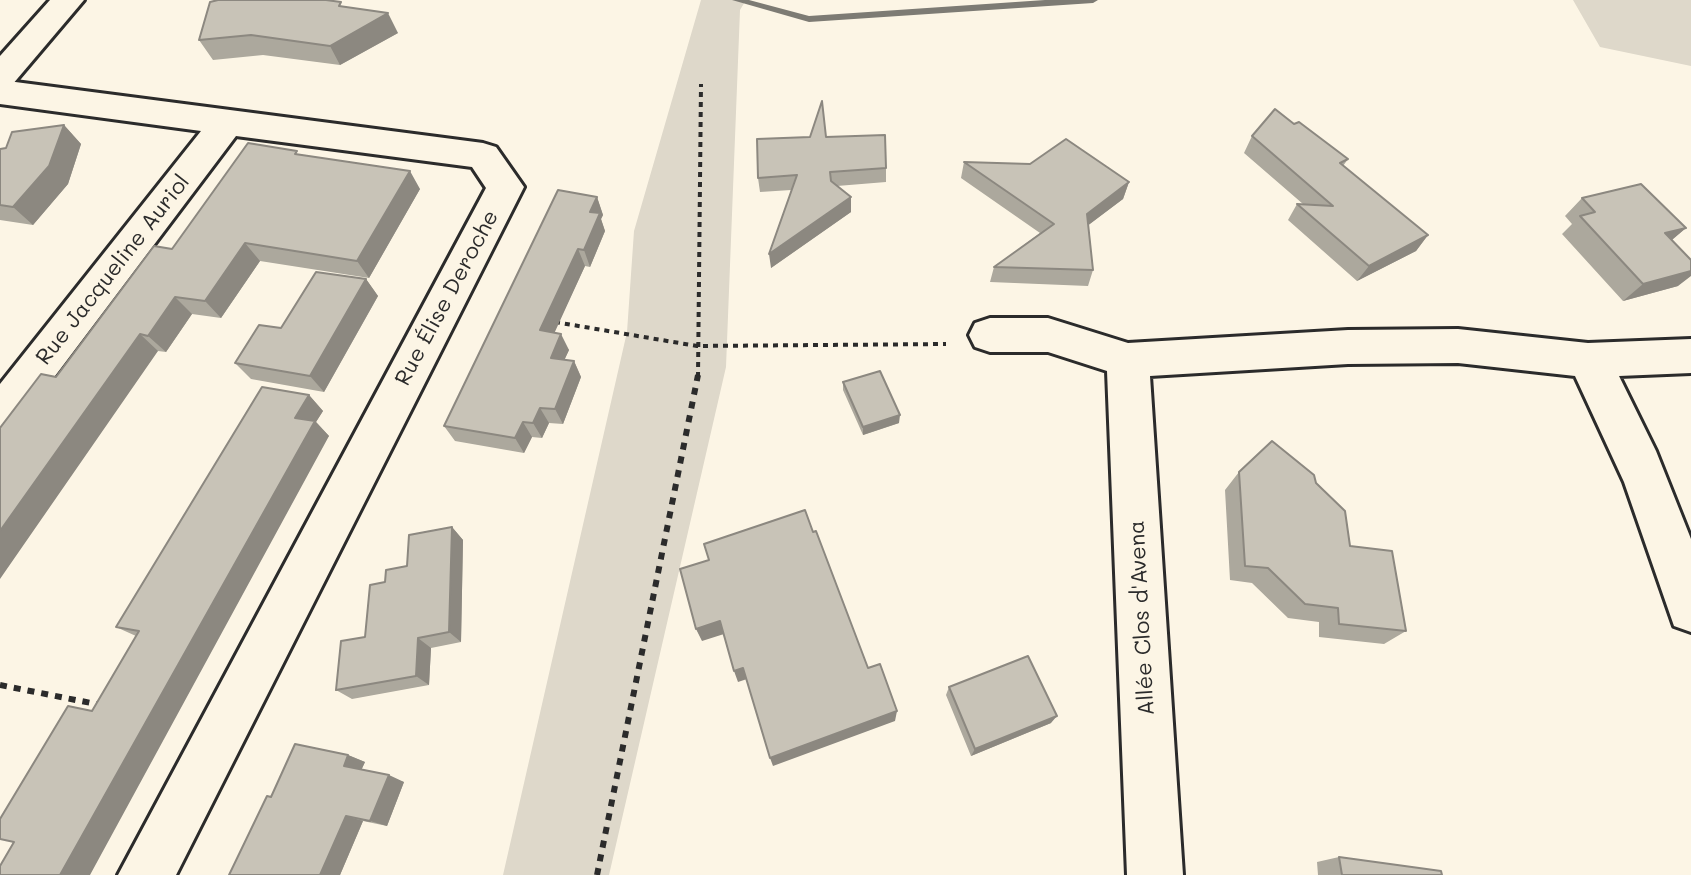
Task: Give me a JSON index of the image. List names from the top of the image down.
{
  "streets": {
    "street": ["Rue Jacqueline Auriol", "Rue Élise Deroche", "Allée Clos d'Avena"]
  },
  "crossings": [
    ["Rue Jacqueline Auriol", "Rue Élise Deroche"]
  ]
}
